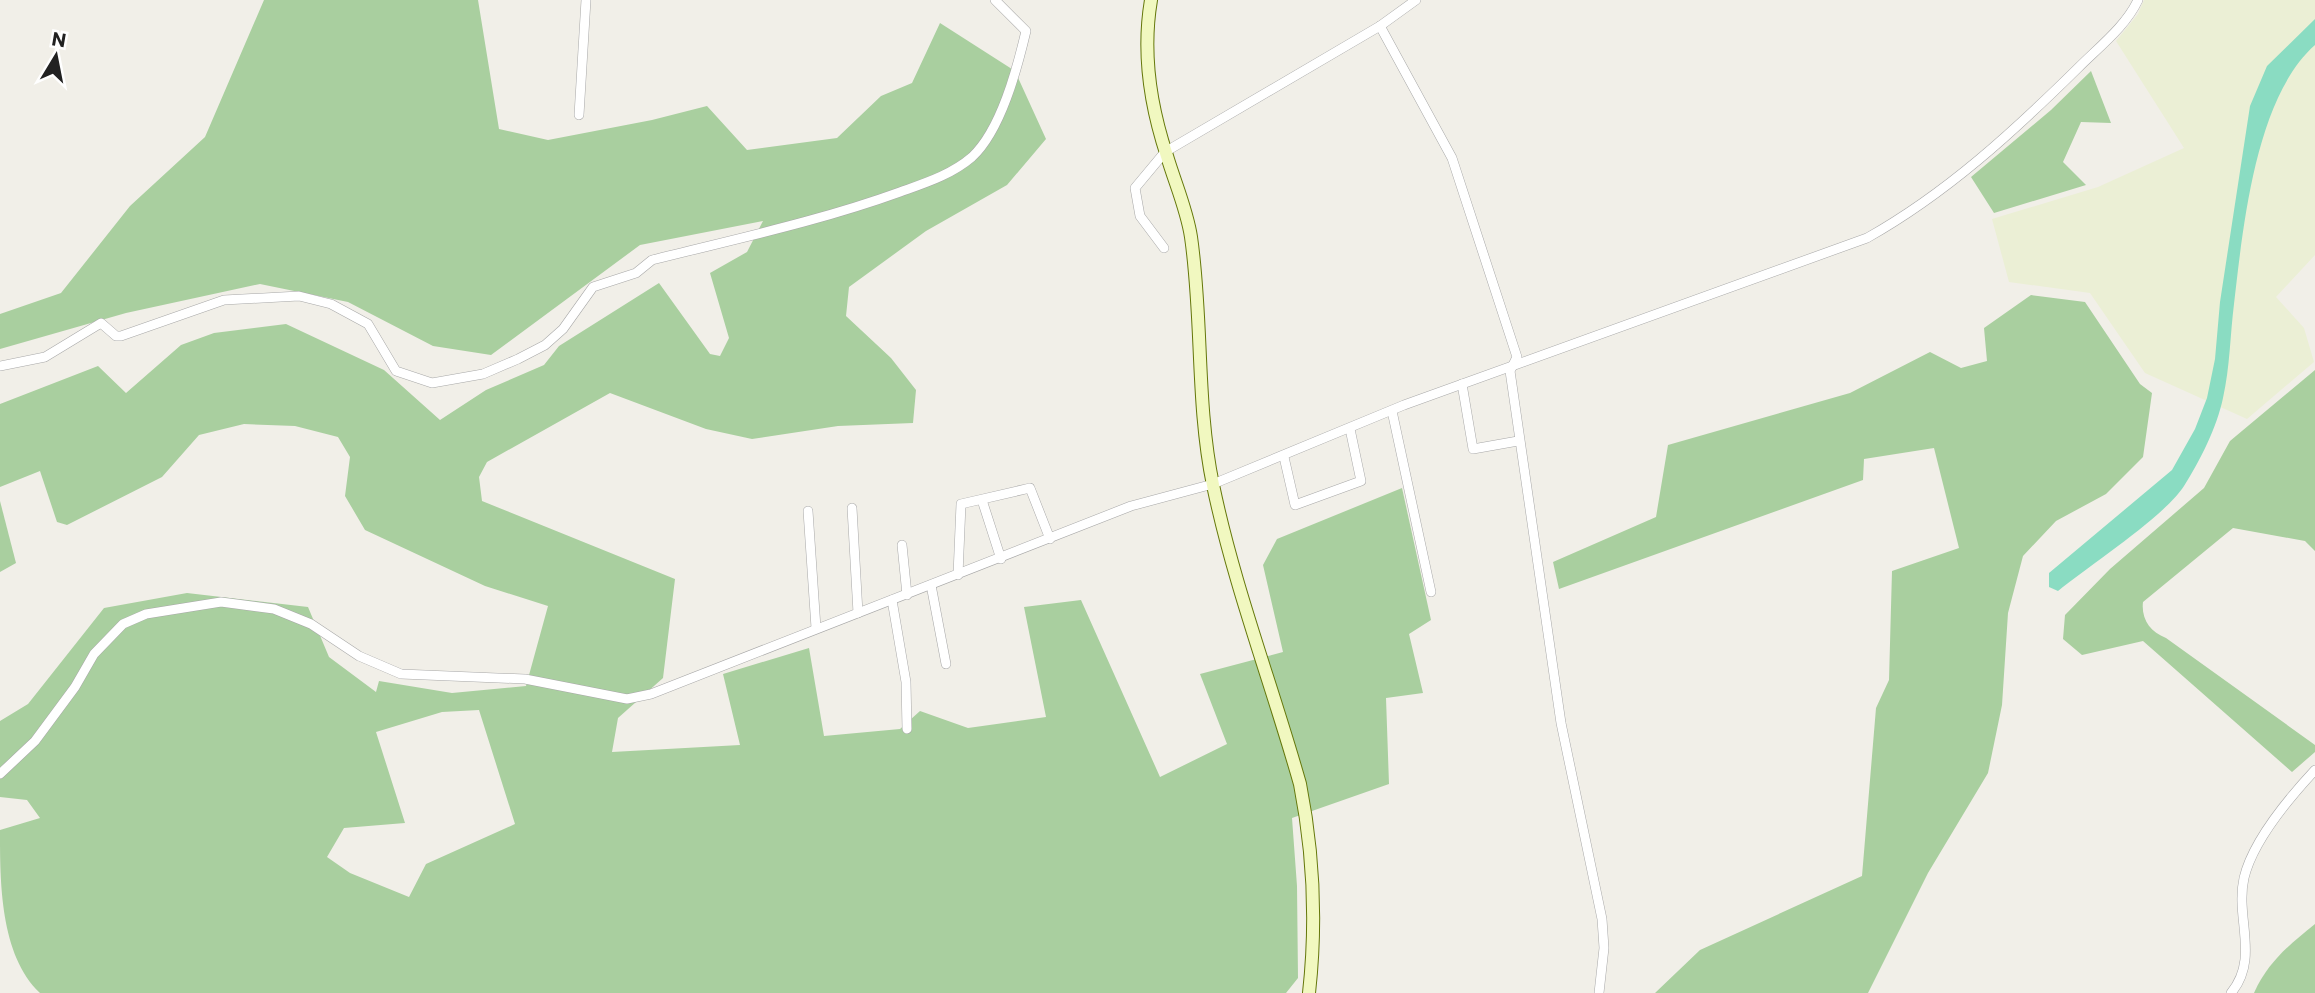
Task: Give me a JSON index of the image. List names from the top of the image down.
{
  "north": "top"
}
